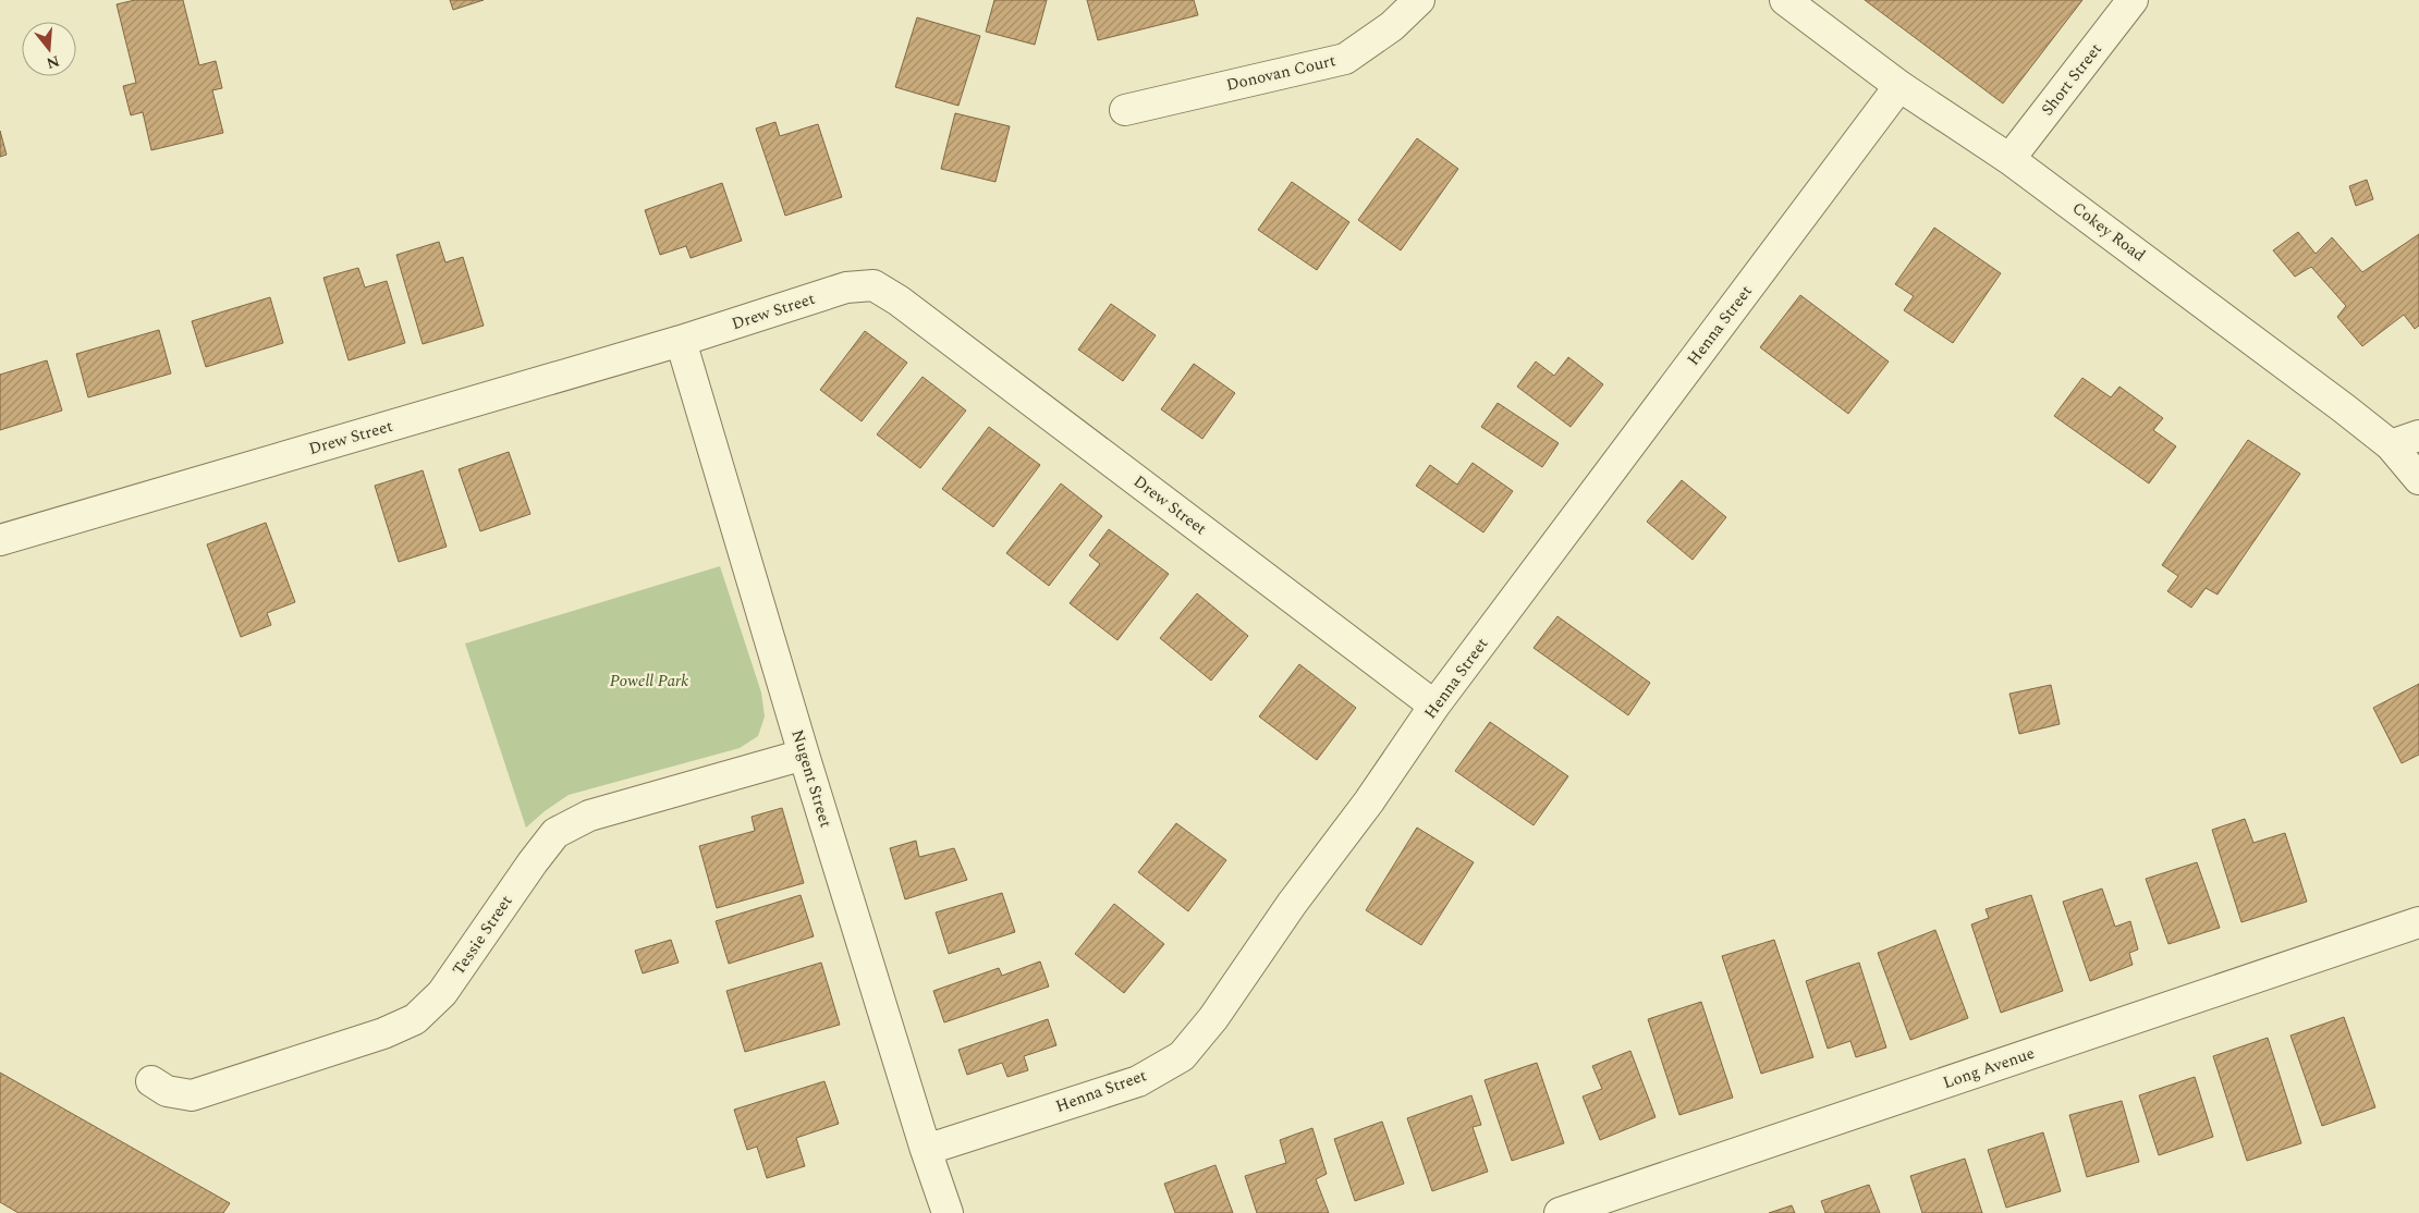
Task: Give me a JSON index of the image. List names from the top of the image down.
{
  "streets": {
    "street": [
      "Donovan Court",
      "Short Street",
      "Cokey Road",
      "Drew Street",
      "Henna Street",
      "Nugent Street",
      "Tessie Street",
      "Long Avenue"
    ]
  },
  "crossings": [
    ["Short Street", "Cokey Road"],
    ["Cokey Road", "Henna Street"],
    ["Drew Street", "Henna Street"],
    ["Drew Street", "Nugent Street"],
    ["Henna Street", "Nugent Street"],
    ["Nugent Street", "Tessie Street"]
  ],
  "parks": ["Powell Park"],
  "north": "bottom"
}
